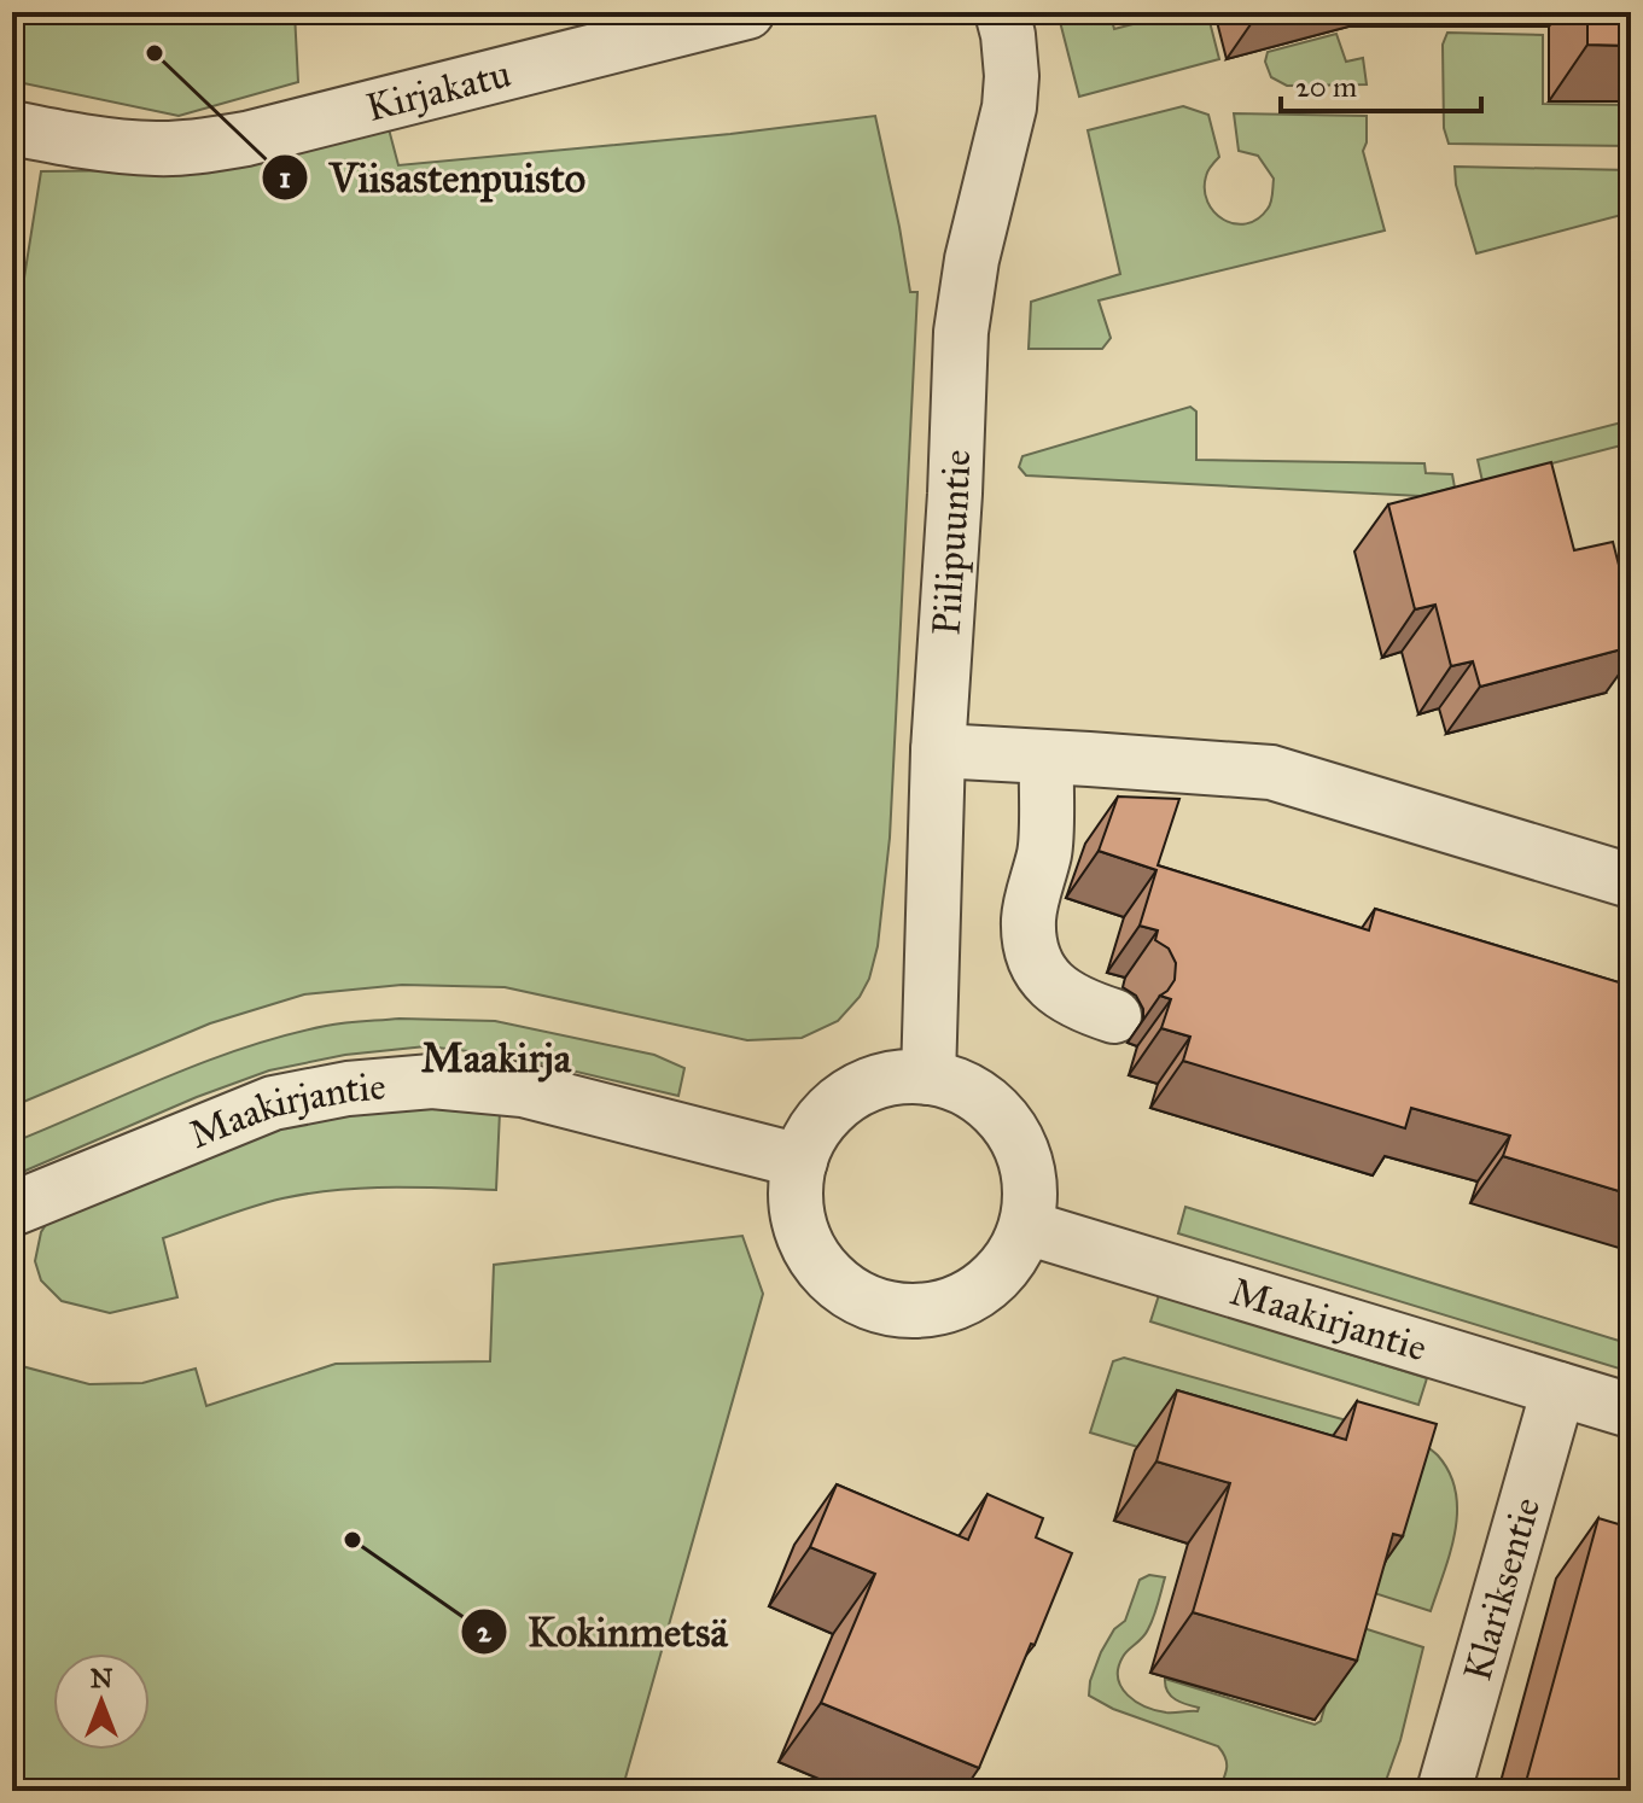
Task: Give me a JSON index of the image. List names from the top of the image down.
{
  "streets": {
    "street": [
      "Kirjakatu",
      "Piilipuuntie",
      "Maakirjantie",
      "Klariksentie"
    ]
  },
  "crossings": [
    ["Piilipuuntie", "Maakirjantie"],
    ["Maakirjantie", "Klariksentie"]
  ],
  "districts": ["Maakirja"],
  "places": ["Viisastenpuisto", "Kokinmetsä"],
  "scale_bar": "20 m",
  "north": "top"
}
